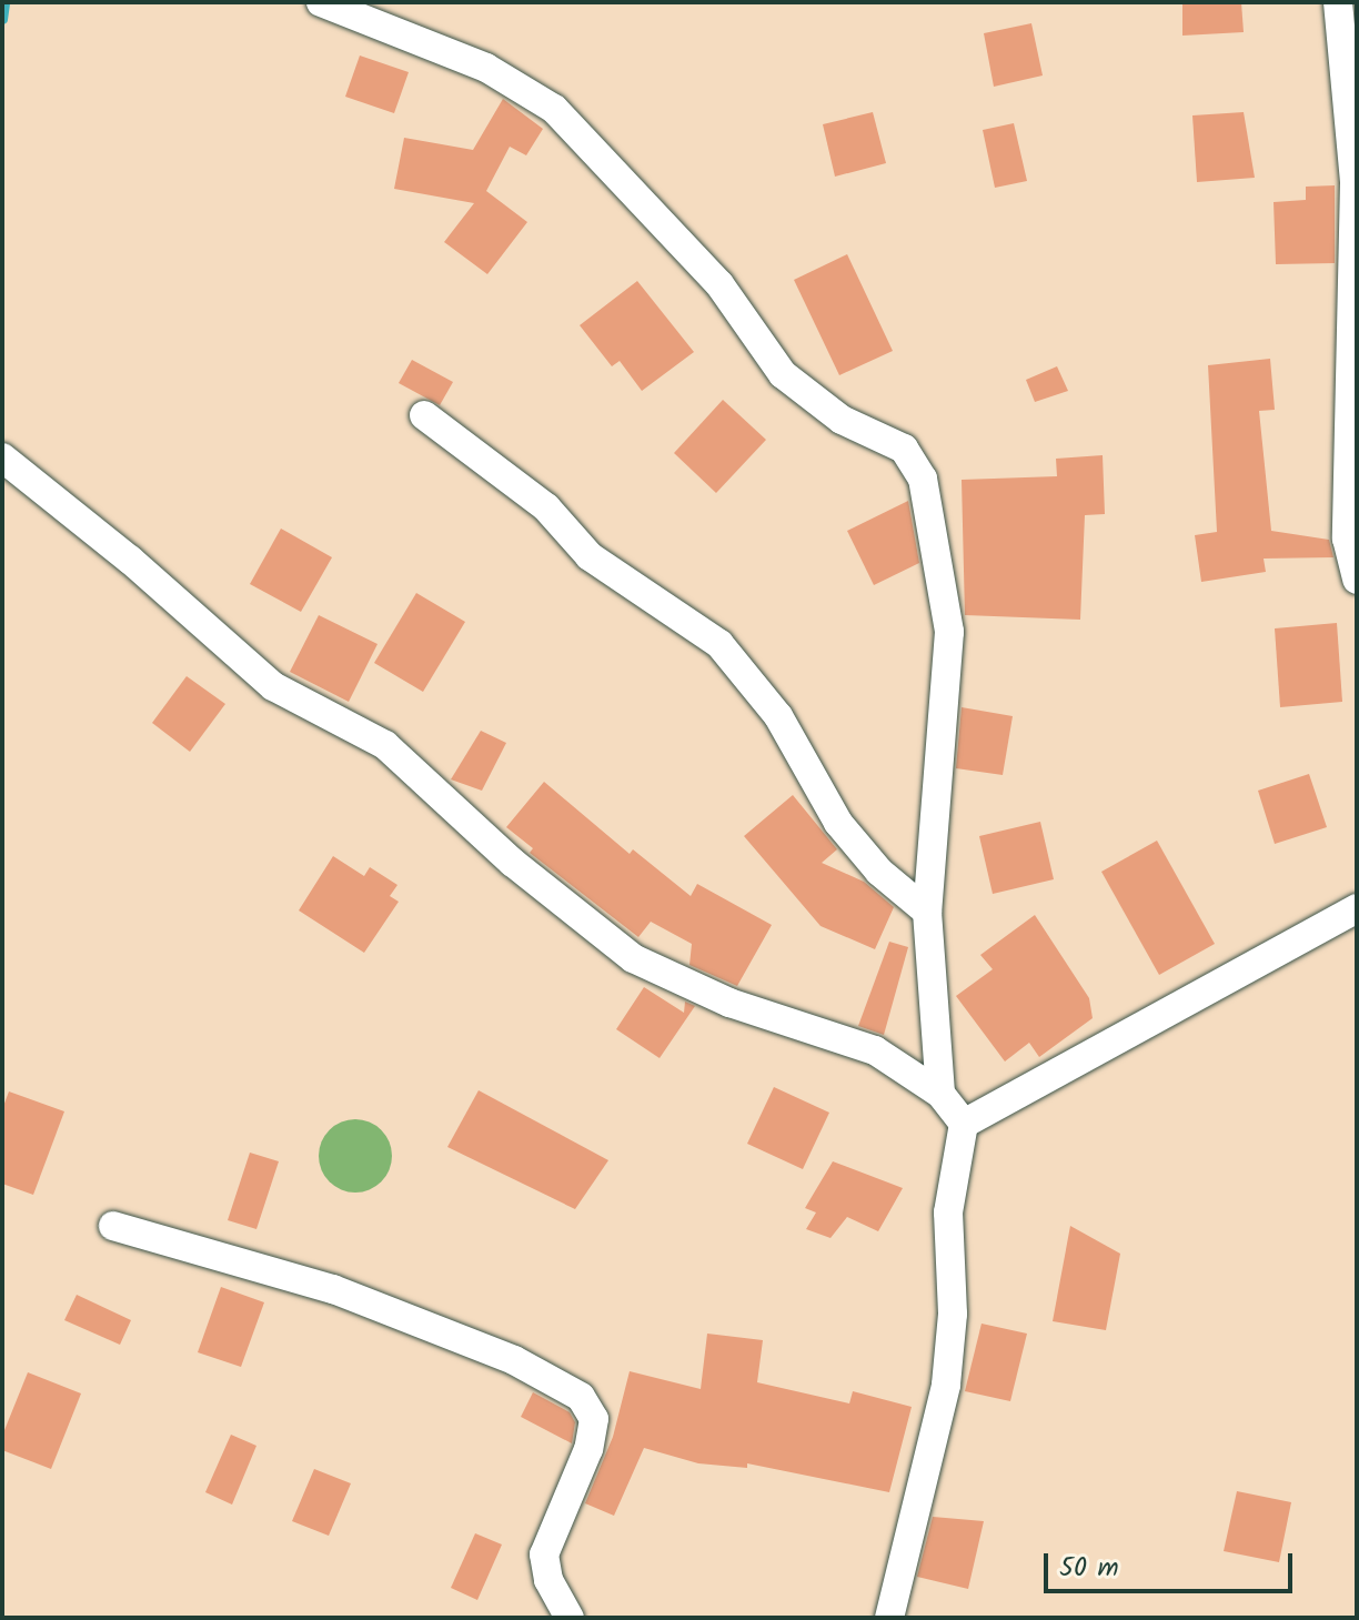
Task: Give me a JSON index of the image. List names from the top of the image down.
{
  "scale_bar": "50 m"
}
